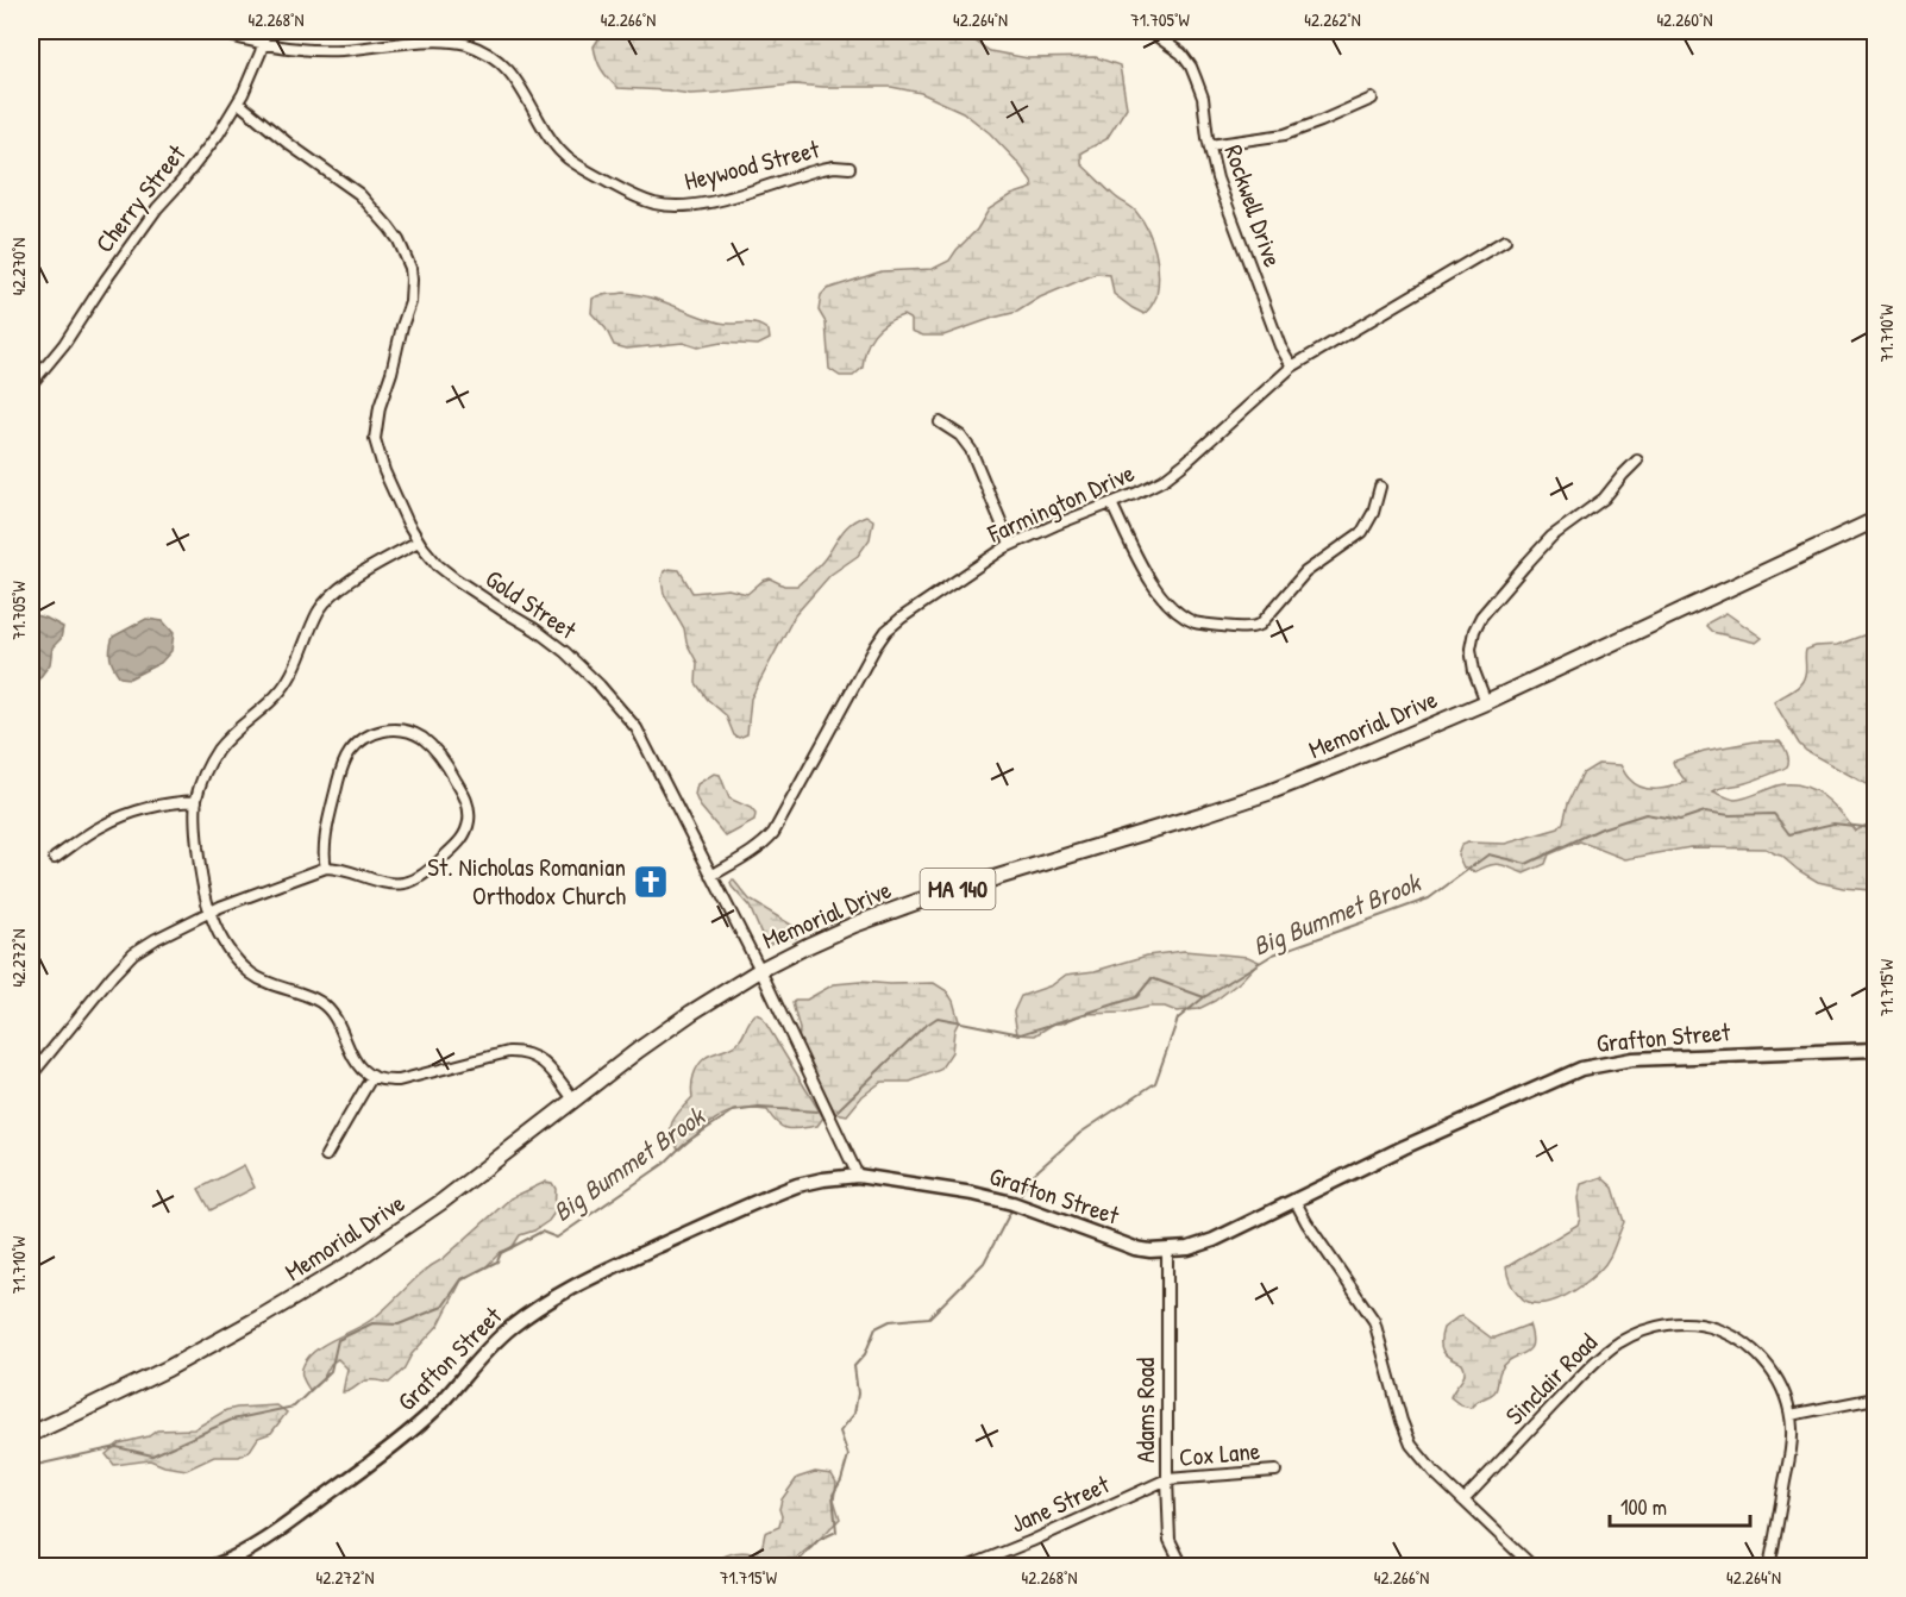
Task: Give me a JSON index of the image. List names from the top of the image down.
{
  "streets": {
    "main road": ["Memorial Drive", "MA 140"],
    "street": [
      "Heywood Street",
      "Cherry Street",
      "Rockwell Drive",
      "Farmington Drive",
      "Gold Street",
      "Grafton Street",
      "Sinclair Road",
      "Adams Road",
      "Cox Lane",
      "Jane Street"
    ]
  },
  "crossings": [
    ["Heywood Street", "Cherry Street"],
    ["Cherry Street", "Gold Street"],
    ["Rockwell Drive", "Farmington Drive"],
    ["Farmington Drive", "Gold Street"],
    ["Gold Street", "Memorial Drive"],
    ["Gold Street", "Grafton Street"],
    ["Grafton Street", "Adams Road"],
    ["Adams Road", "Cox Lane"],
    ["Adams Road", "Jane Street"],
    ["Cox Lane", "Jane Street"]
  ],
  "water": ["Big Bummet Brook"],
  "places": {
    "church": ["St. Nicholas Romanian Orthodox Church"]
  },
  "scale_bar": "100 m",
  "coordinates": [
    "42.268°N",
    "42.266°N",
    "42.264°N",
    "71.705°W",
    "42.262°N",
    "42.260°N",
    "42.270°N",
    "71.710°W",
    "42.272°N",
    "71.715°W"
  ]
}
